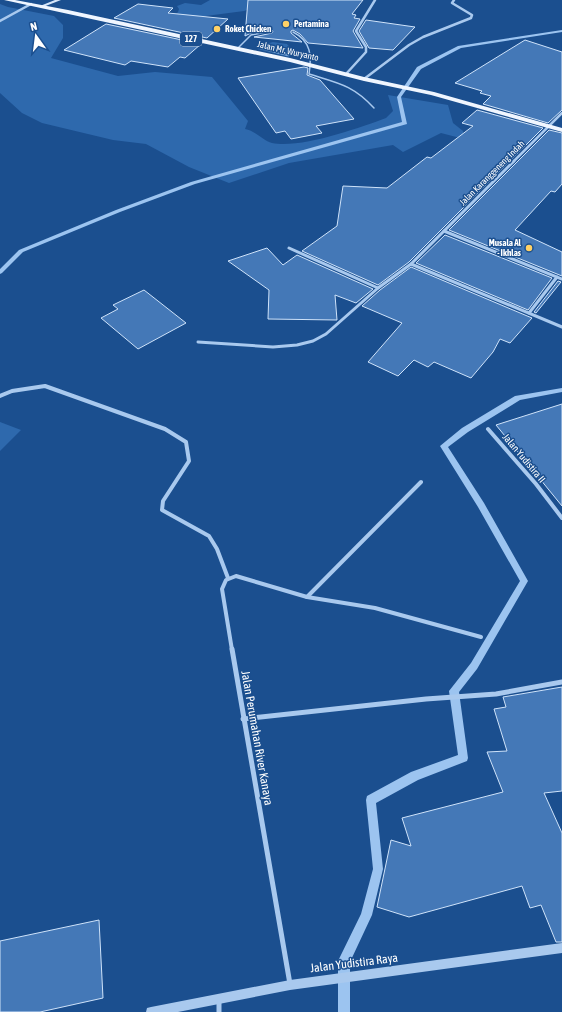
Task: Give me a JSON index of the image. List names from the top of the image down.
{
  "streets": {
    "main road": ["127", "Jalan Mr. Wuryanto"],
    "street": [
      "Jalan Karanggeneng Indah",
      "Jalan Yudistira II",
      "Jalan Perumahan River Kanaya",
      "Jalan Yudistira Raya"
    ]
  },
  "crossings": [
    ["Jalan Mr. Wuryanto", "Jalan Karanggeneng Indah"],
    ["Jalan Perumahan River Kanaya", "Jalan Yudistira Raya"]
  ],
  "places": ["Pertamina", "Roket Chicken", "Musala Al - Ikhlas"],
  "north": "top"
}
